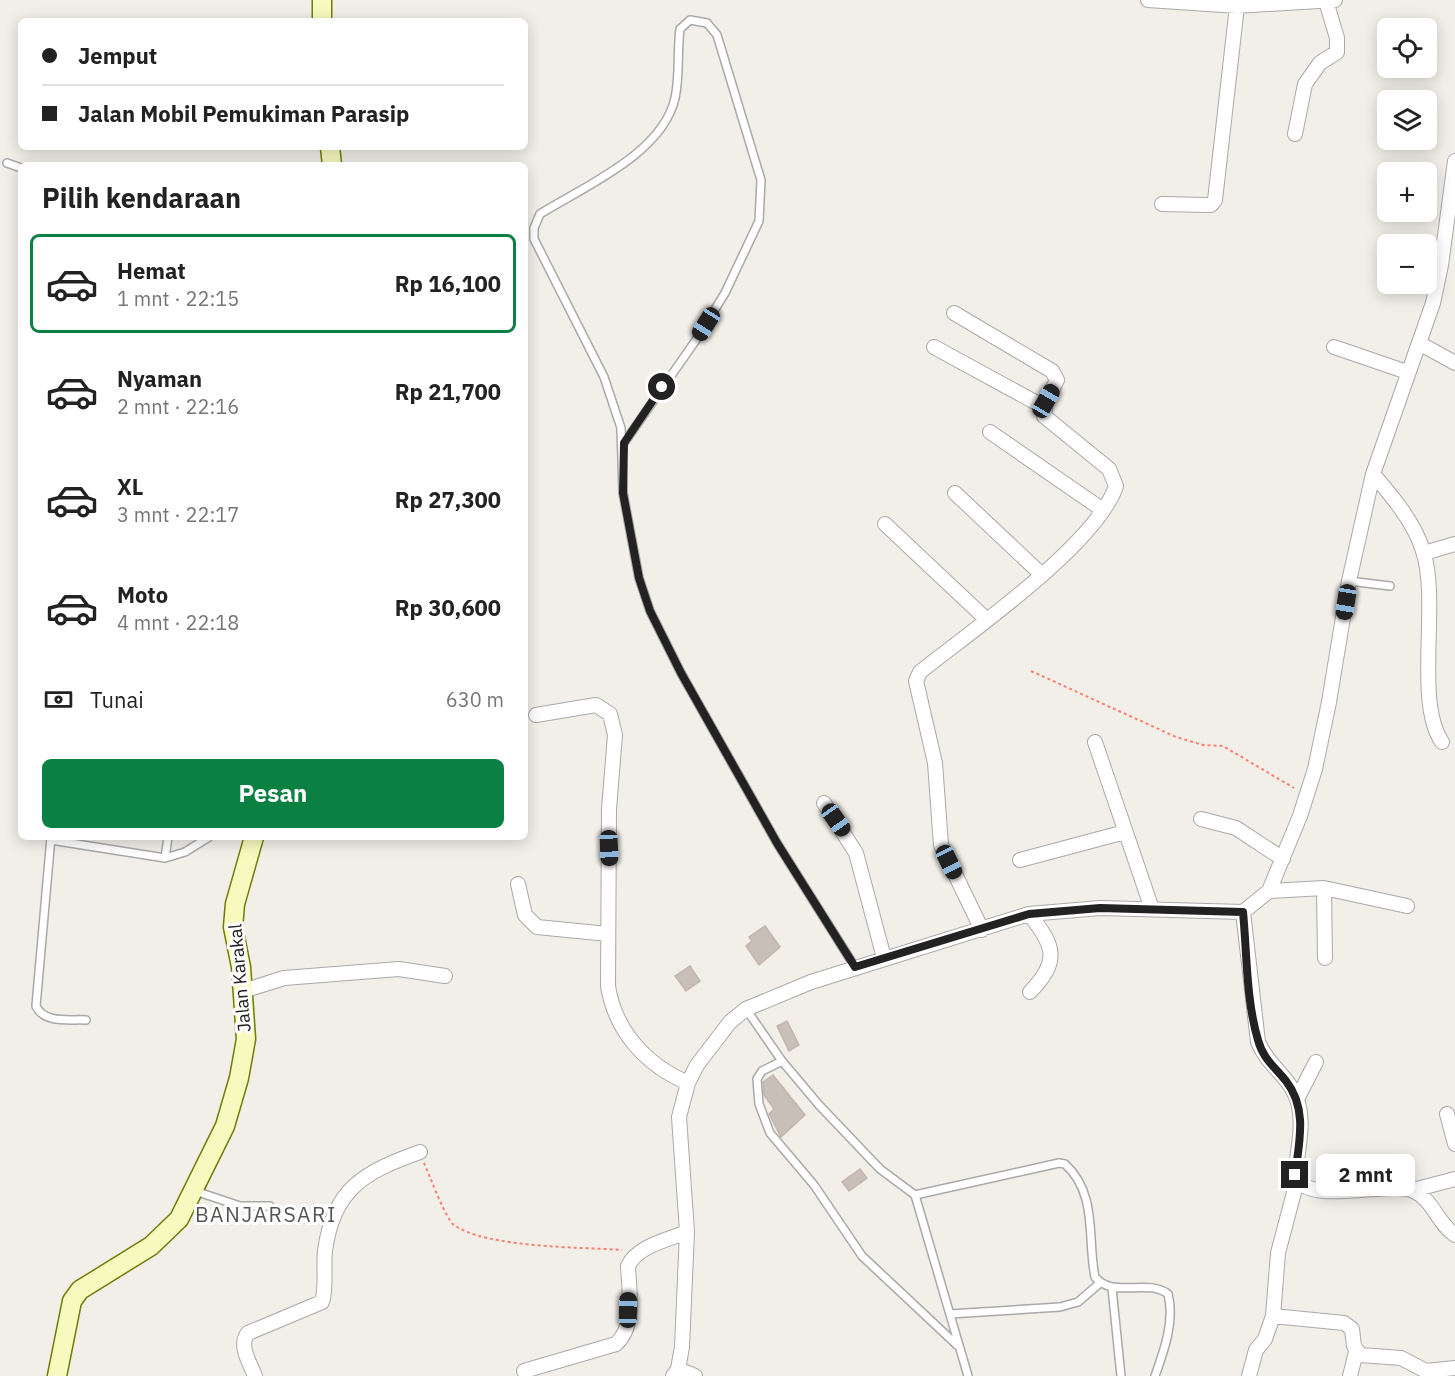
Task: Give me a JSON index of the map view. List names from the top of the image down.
{
  "streets": {
    "main road": ["Jalan Karakal"]
  },
  "districts": ["BANJARSARI"],
  "page": {
    "map_buttons": ["+", "−"],
    "banner": ["Jemput", "Jalan Mobil Pemukiman Parasip"],
    "heading": "Pilih kendaraan",
    "list": [
      {
        "name": "Hemat",
        "note": "1 mnt · 22:15",
        "value": "Rp 16,100"
      },
      {
        "name": "Nyaman",
        "note": "2 mnt · 22:16",
        "value": "Rp 21,700"
      },
      {
        "name": "XL",
        "note": "3 mnt · 22:17",
        "value": "Rp 27,300"
      },
      {
        "name": "Moto",
        "note": "4 mnt · 22:18",
        "value": "Rp 30,600"
      }
    ],
    "pay": ["Tunai", "630 m"],
    "buttons": "Pesan",
    "bubble": "2 mnt"
  }
}
